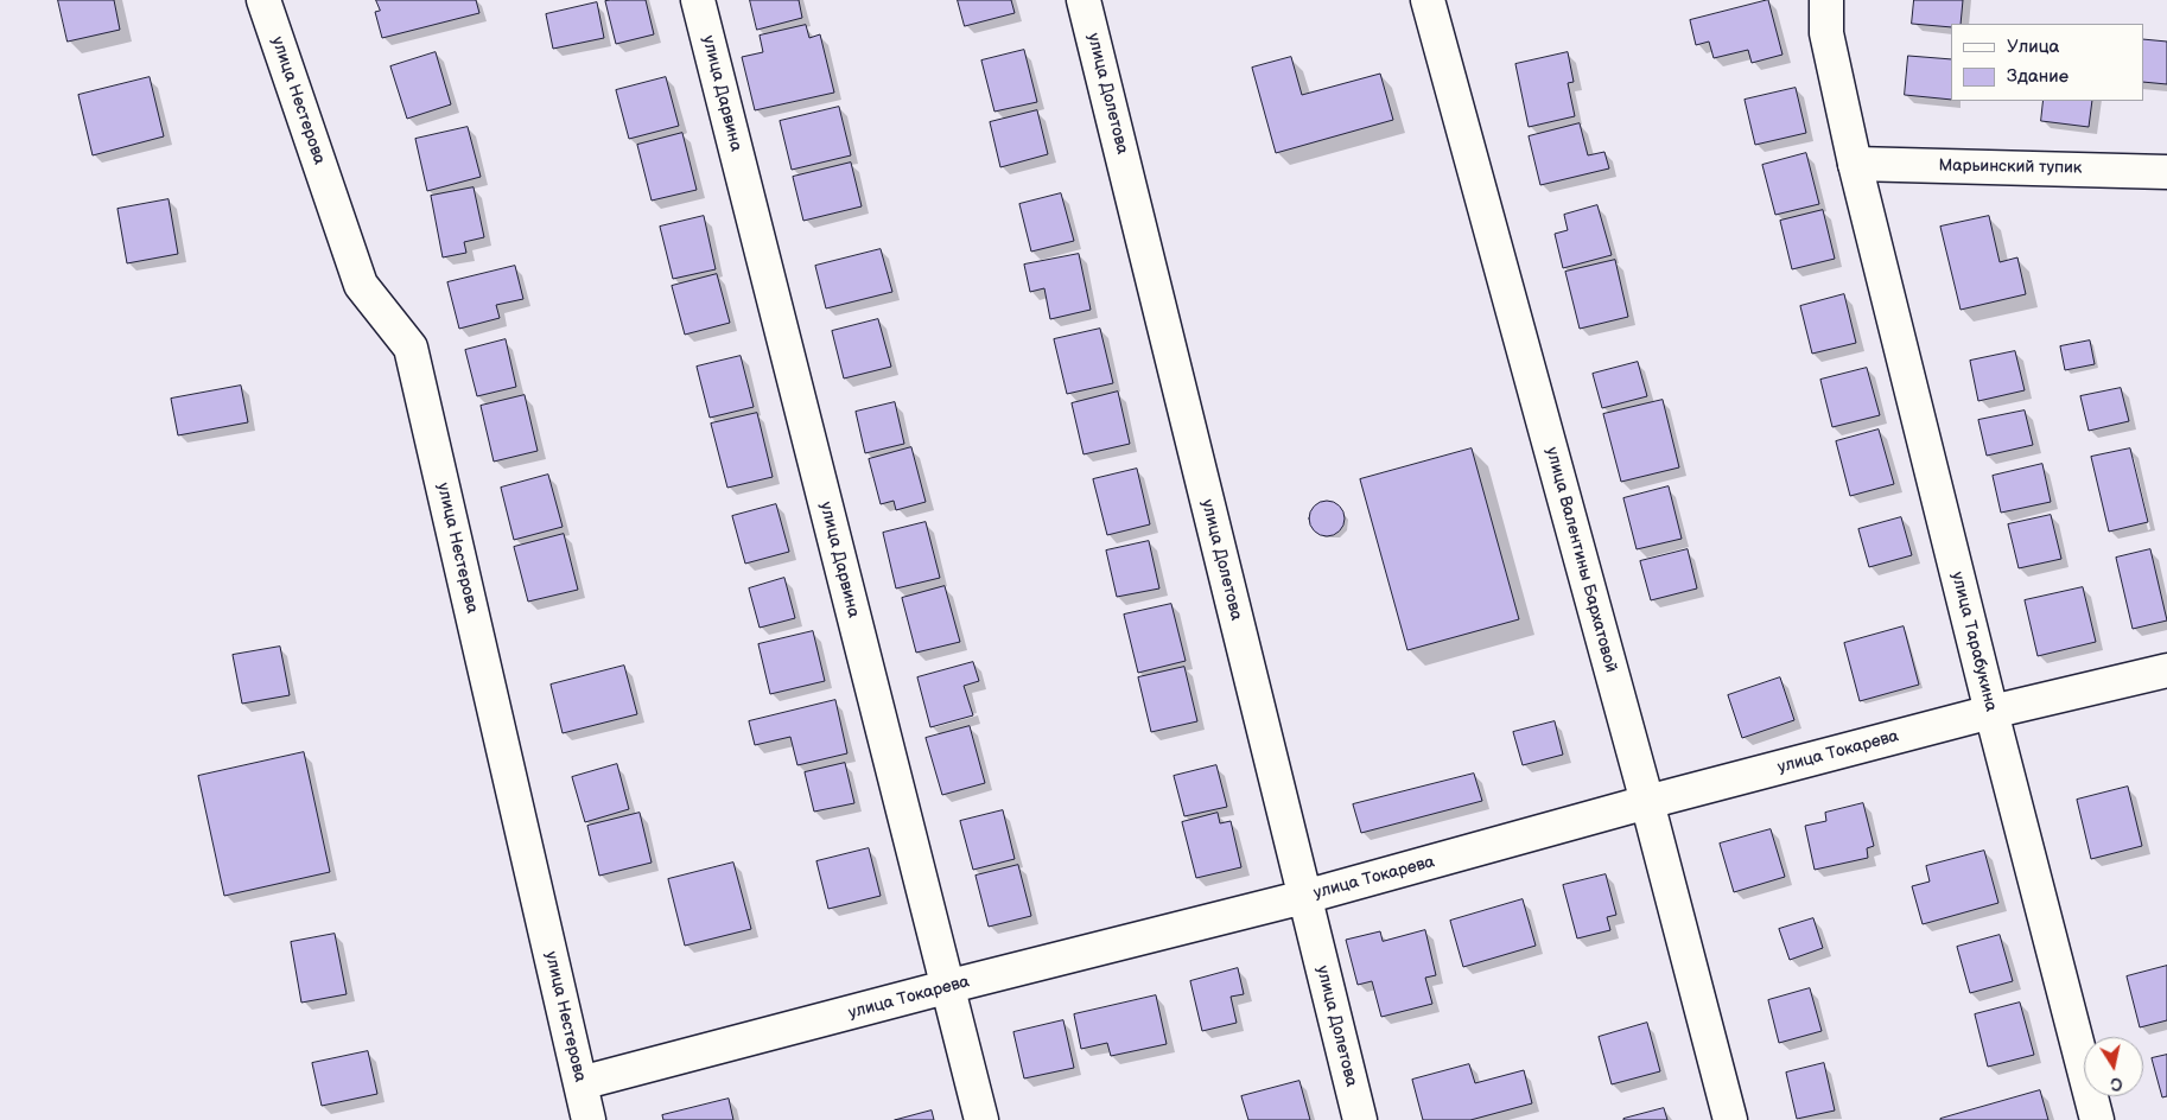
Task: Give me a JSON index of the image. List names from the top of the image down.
{
  "streets": {
    "street": [
      "улица Дарвина",
      "улица Долетова",
      "улица Нестерова",
      "Марьинский тупик",
      "улица Валентины Бархатовой",
      "улица Тарабукина",
      "улица Токарева"
    ]
  },
  "crossings": [
    ["улица Дарвина", "улица Токарева"],
    ["улица Долетова", "улица Токарева"],
    ["улица Нестерова", "улица Токарева"],
    ["Марьинский тупик", "улица Тарабукина"],
    ["улица Валентины Бархатовой", "улица Токарева"],
    ["улица Тарабукина", "улица Токарева"]
  ],
  "legend": ["Улица", "Здание"],
  "north": "bottom"
}
